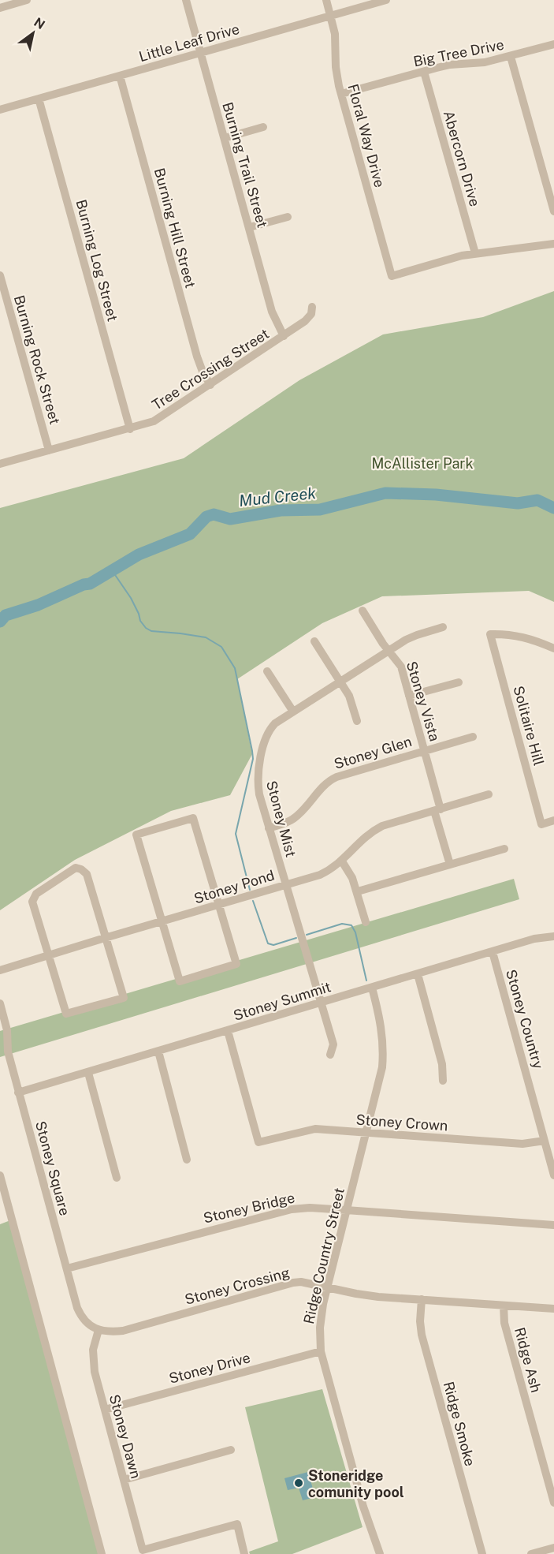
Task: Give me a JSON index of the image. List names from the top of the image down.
{
  "streets": {
    "street": [
      "Little Leaf Drive",
      "Big Tree Drive",
      "Floral Way Drive",
      "Abercorn Drive",
      "Burning Trail Street",
      "Burning Hill Street",
      "Burning Log Street",
      "Burning Rock Street",
      "Tree Crossing Street",
      "Stoney Vista",
      "Solitaire Hill",
      "Stoney Glen",
      "Stoney Mist",
      "Stoney Pond",
      "Stoney Summit",
      "Stoney Country",
      "Stoney Crown",
      "Stoney Square",
      "Stoney Bridge",
      "Ridge Country Street",
      "Stoney Crossing",
      "Ridge Ash",
      "Stoney Drive",
      "Ridge Smoke",
      "Stoney Dawn"
    ]
  },
  "crossings": [
    ["Little Leaf Drive", "Floral Way Drive"],
    ["Little Leaf Drive", "Burning Trail Street"],
    ["Little Leaf Drive", "Burning Hill Street"],
    ["Little Leaf Drive", "Burning Log Street"],
    ["Big Tree Drive", "Floral Way Drive"],
    ["Big Tree Drive", "Abercorn Drive"],
    ["Floral Way Drive", "Abercorn Drive"],
    ["Burning Trail Street", "Tree Crossing Street"],
    ["Burning Hill Street", "Tree Crossing Street"],
    ["Burning Log Street", "Tree Crossing Street"],
    ["Burning Rock Street", "Tree Crossing Street"],
    ["Stoney Vista", "Stoney Glen"],
    ["Stoney Vista", "Stoney Mist"],
    ["Stoney Vista", "Stoney Pond"],
    ["Stoney Glen", "Stoney Mist"],
    ["Stoney Mist", "Stoney Pond"],
    ["Stoney Mist", "Stoney Summit"],
    ["Stoney Summit", "Stoney Country"],
    ["Stoney Summit", "Stoney Crown"],
    ["Stoney Summit", "Stoney Square"],
    ["Stoney Summit", "Ridge Country Street"],
    ["Stoney Country", "Stoney Crown"],
    ["Stoney Crown", "Ridge Country Street"],
    ["Stoney Square", "Stoney Bridge"],
    ["Stoney Square", "Stoney Crossing"],
    ["Stoney Square", "Stoney Dawn"],
    ["Stoney Bridge", "Ridge Country Street"],
    ["Ridge Country Street", "Stoney Crossing"],
    ["Ridge Country Street", "Stoney Drive"],
    ["Stoney Crossing", "Ridge Ash"],
    ["Stoney Crossing", "Ridge Smoke"],
    ["Stoney Crossing", "Stoney Dawn"],
    ["Stoney Drive", "Stoney Dawn"]
  ],
  "water": ["Mud Creek"],
  "parks": ["McAllister Park"],
  "places": ["Stoneridge comunity pool"],
  "north": "top right"
}
